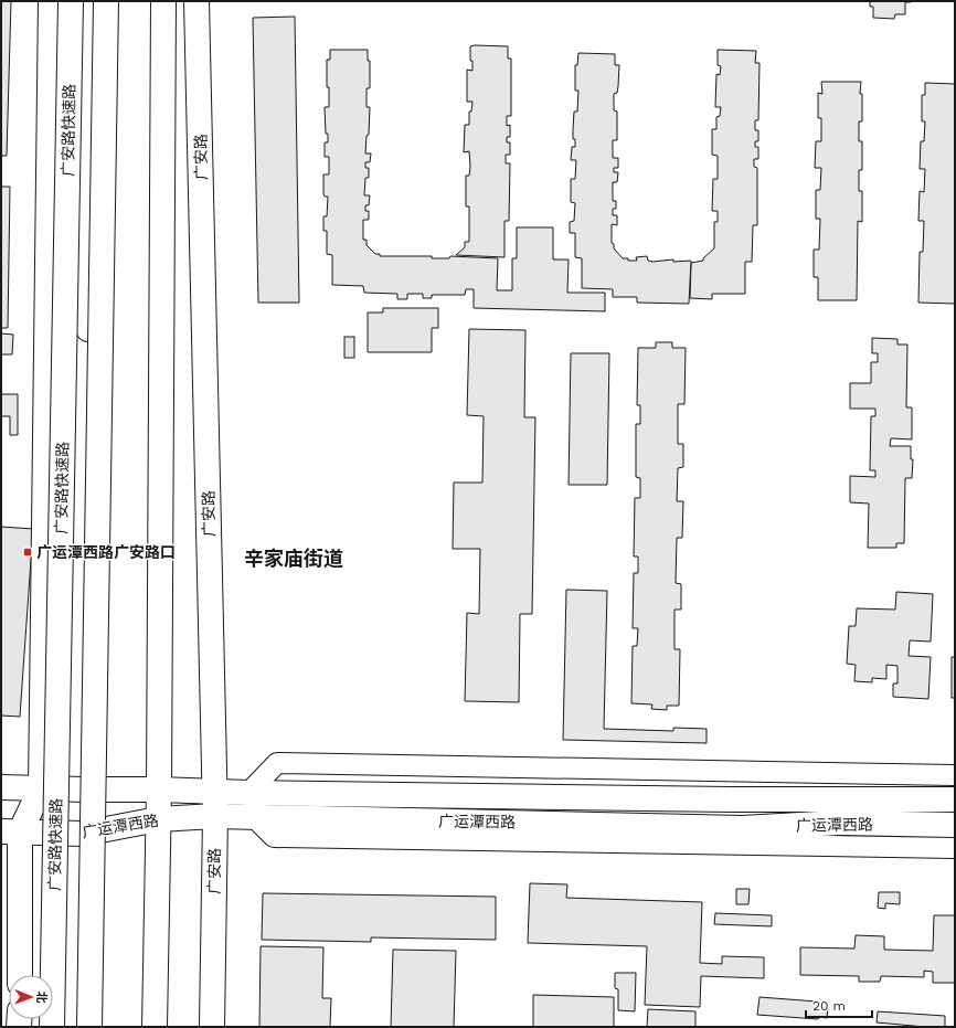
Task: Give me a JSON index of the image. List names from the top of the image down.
{
  "streets": {
    "main road": ["广安路快速路", "广安路", "广运潭西路"]
  },
  "crossings": [
    ["广安路", "广运潭西路"]
  ],
  "districts": ["辛家庙街道"],
  "places": {
    "transit": ["广运潭西路广安路口"]
  },
  "scale_bar": "20 m",
  "north": "right"
}
